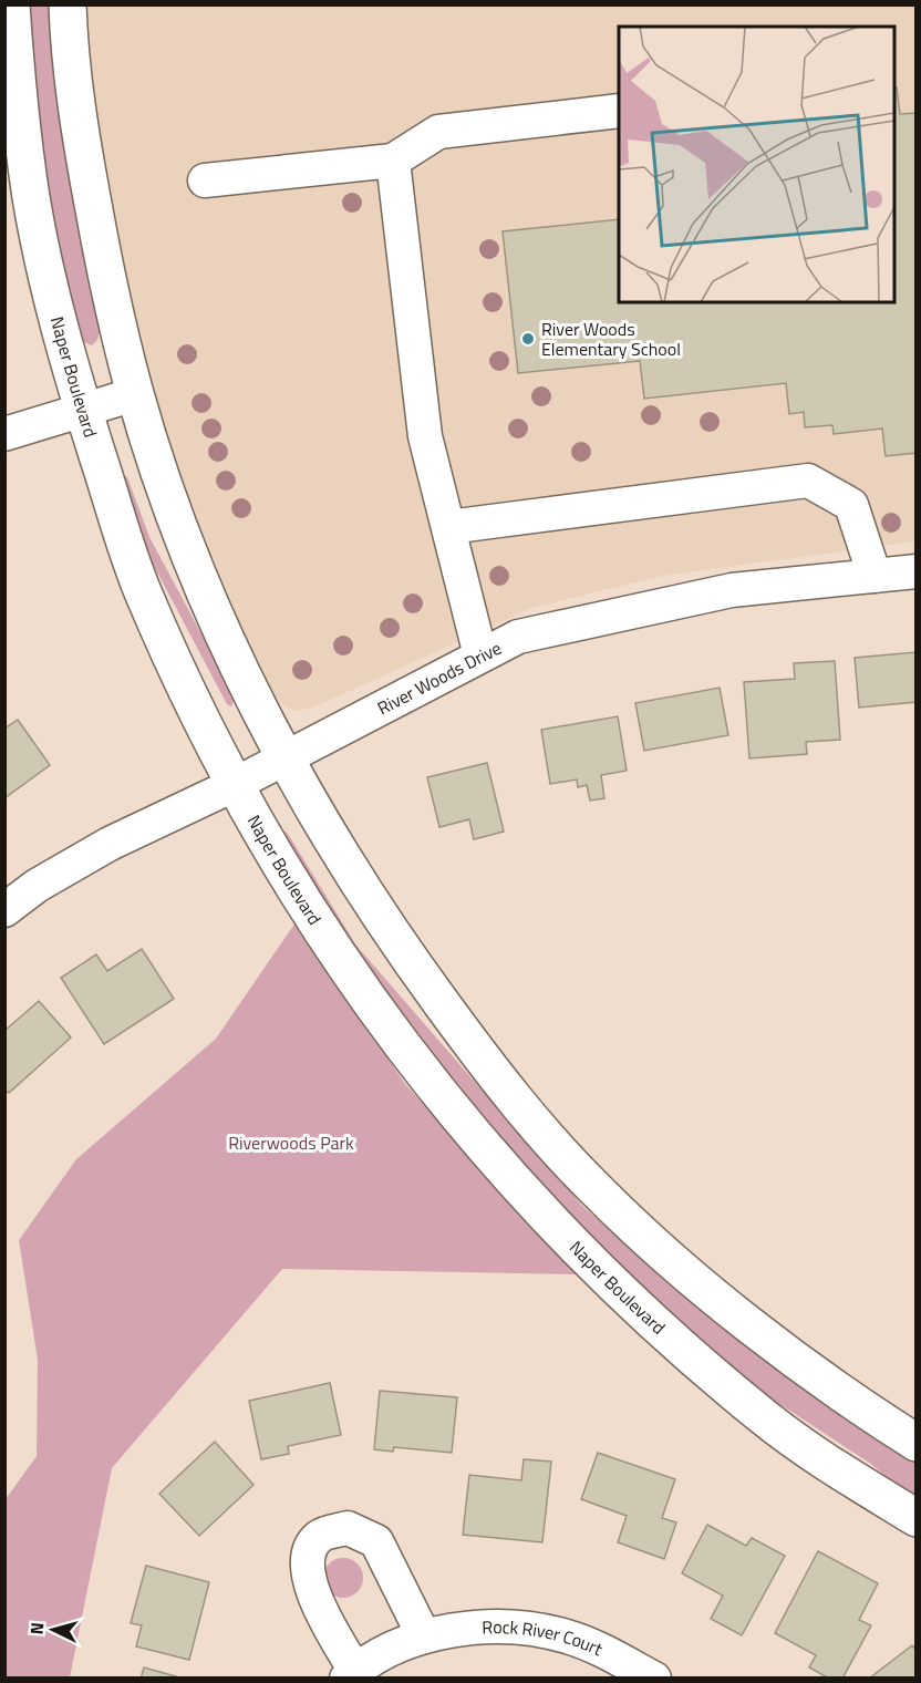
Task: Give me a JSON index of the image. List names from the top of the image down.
{
  "streets": {
    "main road": ["Naper Boulevard"],
    "street": ["River Woods Drive", "Rock River Court"]
  },
  "crossings": [
    ["Naper Boulevard", "River Woods Drive"]
  ],
  "parks": ["Riverwoods Park"],
  "places": ["River Woods Elementary School"],
  "north": "left"
}
